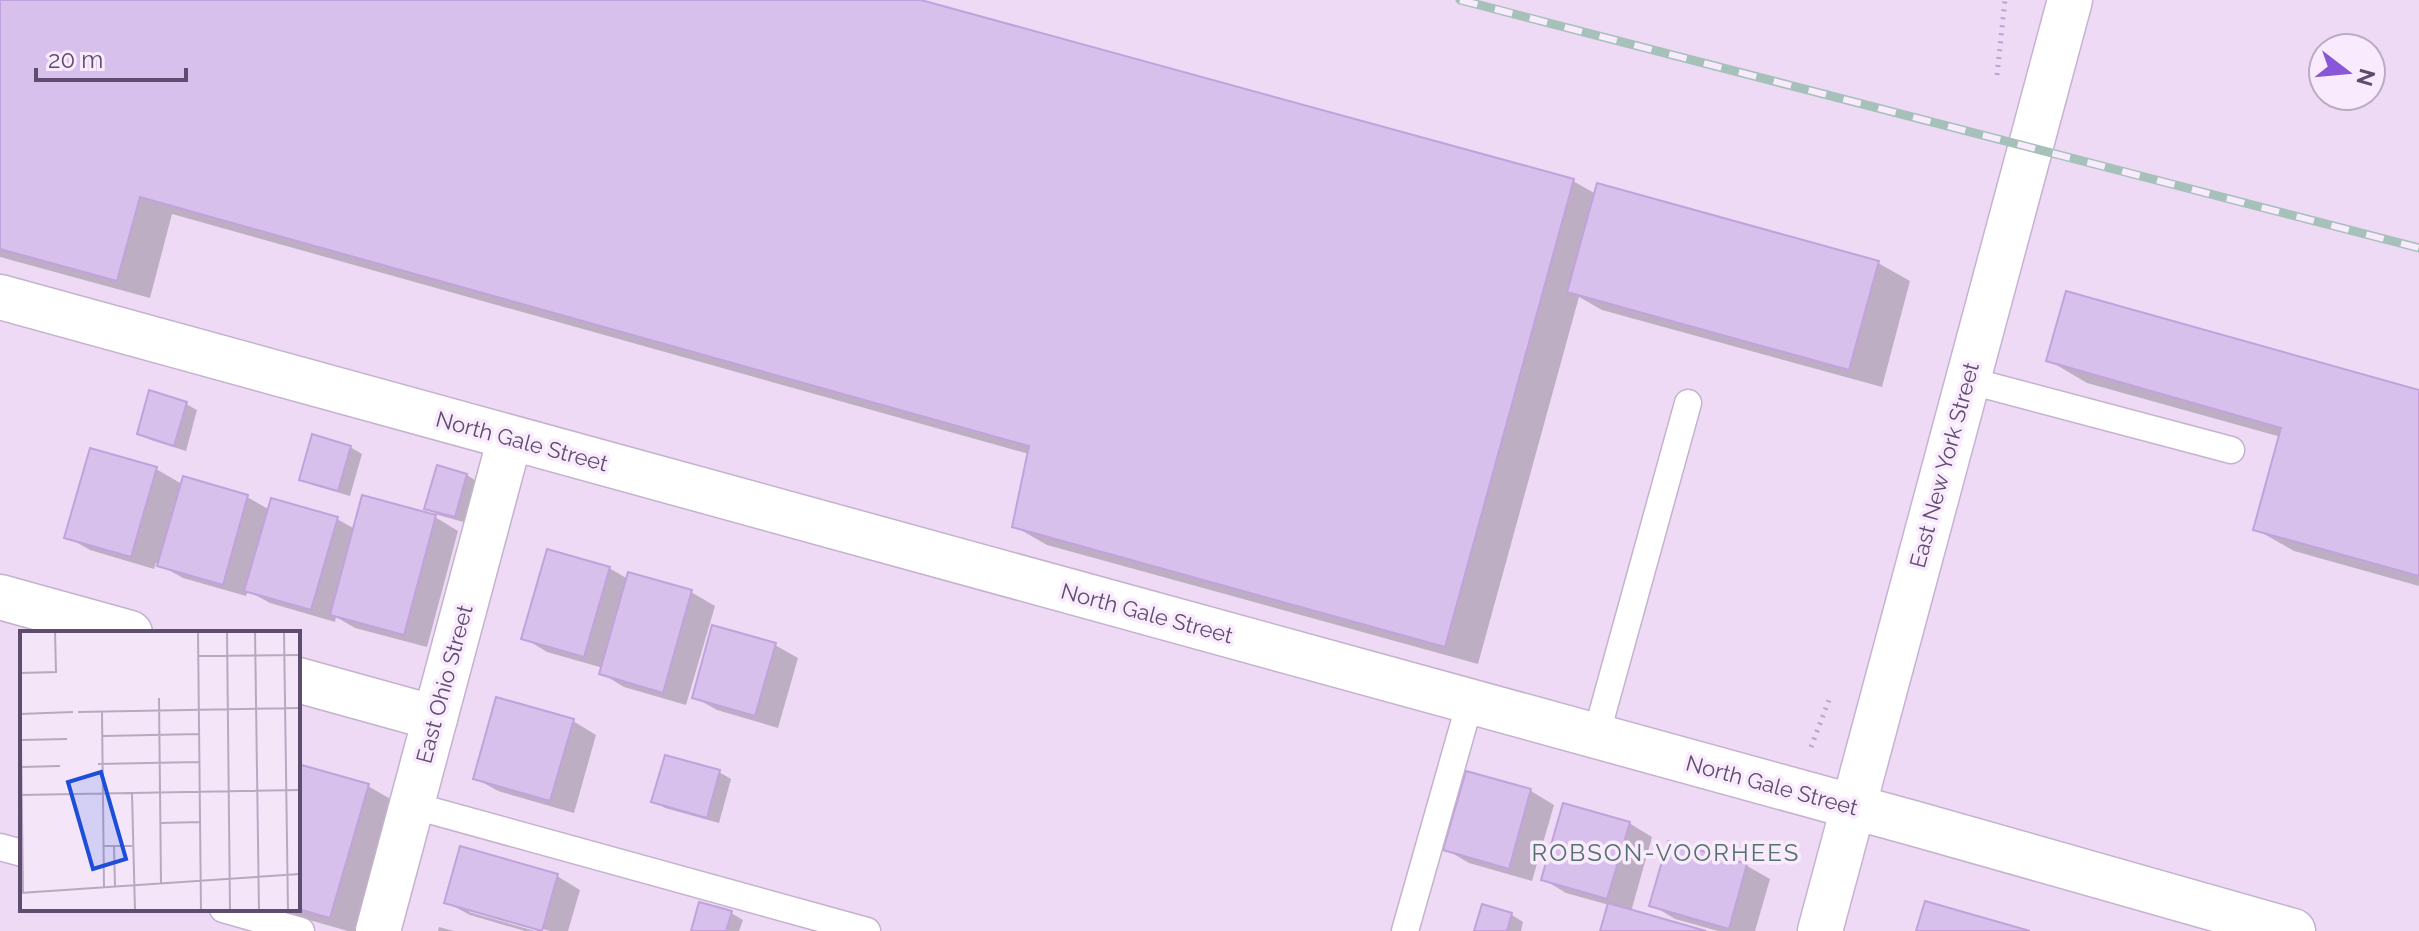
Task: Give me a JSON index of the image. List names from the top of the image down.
{
  "streets": {
    "street": ["North Gale Street", "East New York Street", "East Ohio Street"]
  },
  "crossings": [
    ["North Gale Street", "East New York Street"],
    ["North Gale Street", "East Ohio Street"]
  ],
  "districts": ["ROBSON-VOORHEES"],
  "scale_bar": "20 m",
  "north": "right"
}
